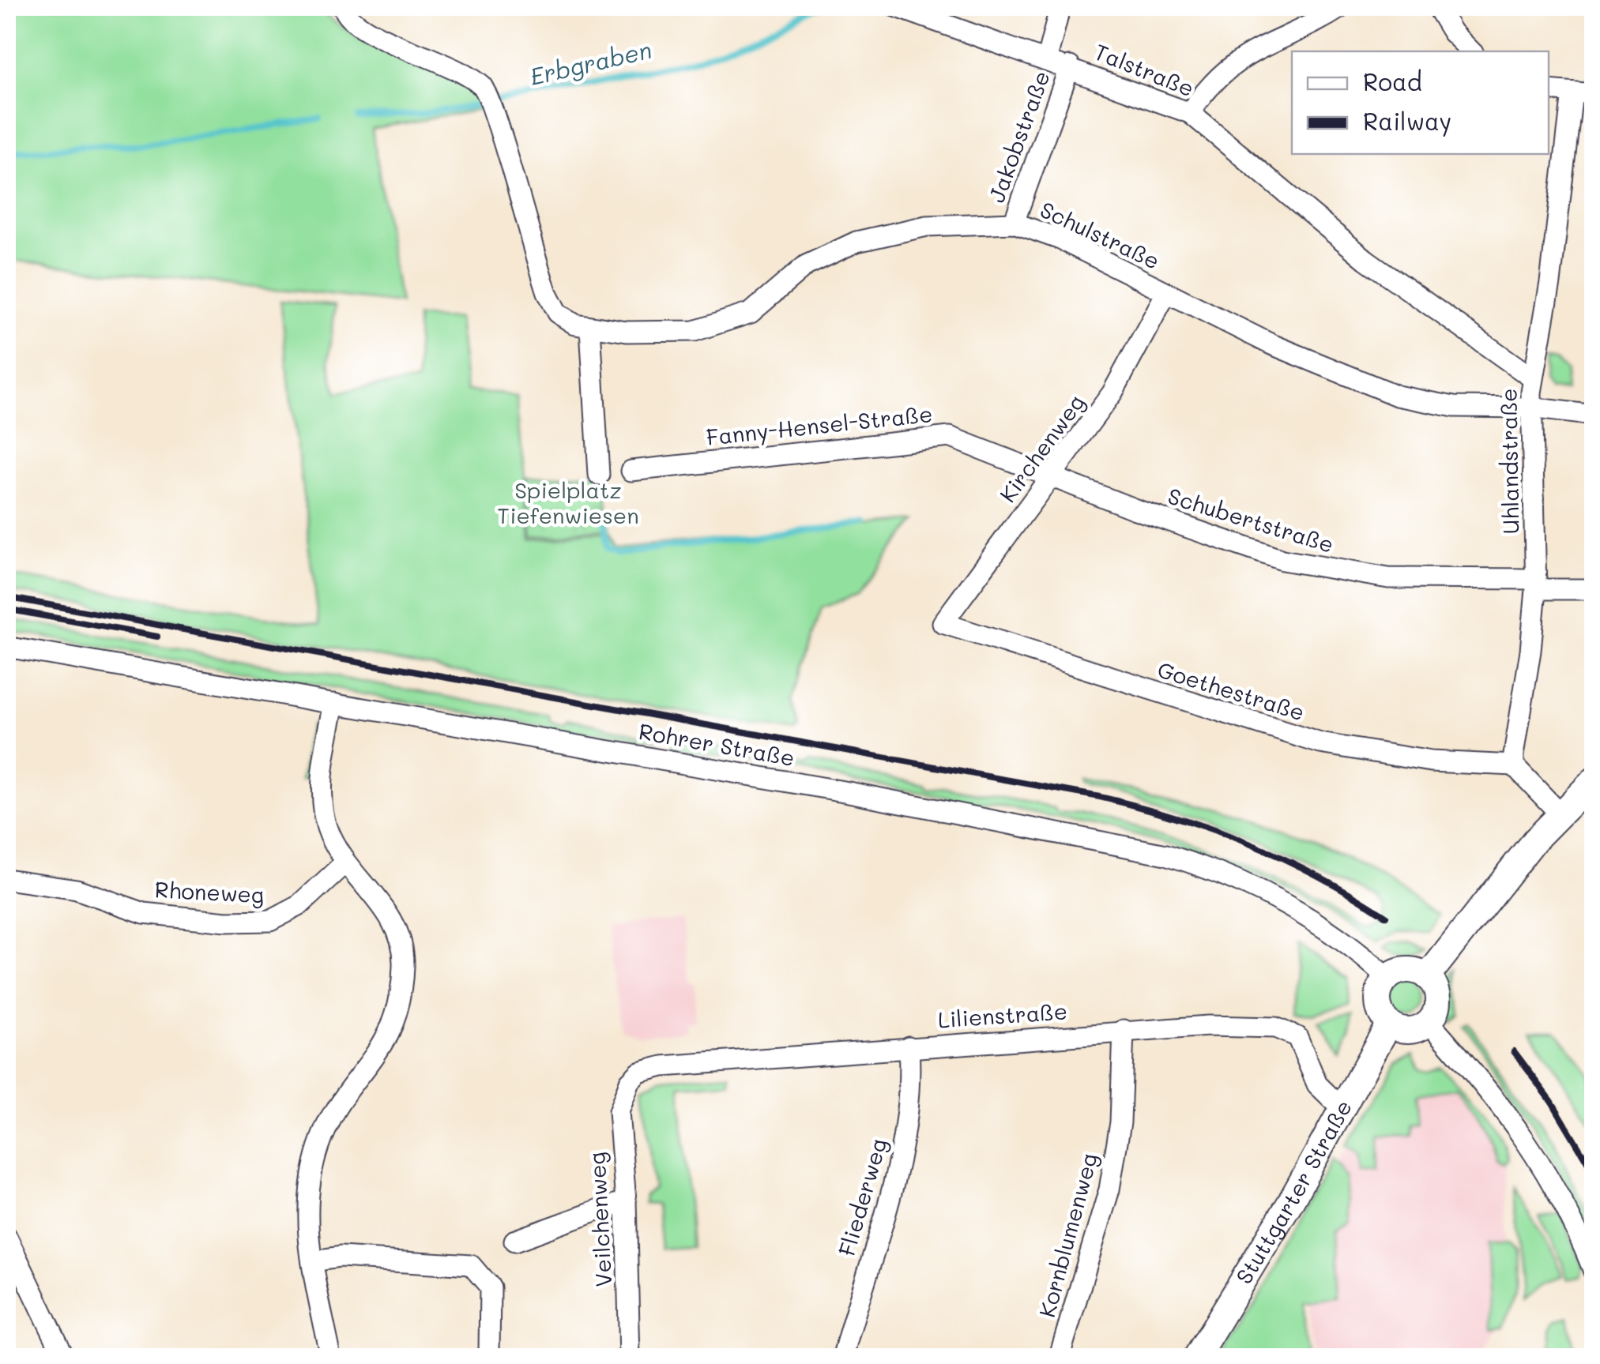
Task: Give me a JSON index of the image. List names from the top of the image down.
{
  "streets": {
    "main road": ["Stuttgarter Straße"],
    "street": [
      "Talstraße",
      "Jakobstraße",
      "Schulstraße",
      "Fanny-Hensel-Straße",
      "Kirchenweg",
      "Uhlandstraße",
      "Schubertstraße",
      "Goethestraße",
      "Rohrer Straße",
      "Rhoneweg",
      "Lilienstraße",
      "Fliederweg",
      "Veilchenweg",
      "Kornblumenweg"
    ]
  },
  "crossings": [
    ["Talstraße", "Jakobstraße"],
    ["Talstraße", "Uhlandstraße"],
    ["Jakobstraße", "Schulstraße"],
    ["Schulstraße", "Kirchenweg"],
    ["Schulstraße", "Uhlandstraße"],
    ["Fanny-Hensel-Straße", "Kirchenweg"],
    ["Fanny-Hensel-Straße", "Schubertstraße"],
    ["Kirchenweg", "Schubertstraße"],
    ["Kirchenweg", "Goethestraße"],
    ["Uhlandstraße", "Schubertstraße"],
    ["Uhlandstraße", "Goethestraße"],
    ["Rohrer Straße", "Stuttgarter Straße"],
    ["Lilienstraße", "Stuttgarter Straße"],
    ["Lilienstraße", "Fliederweg"],
    ["Lilienstraße", "Veilchenweg"],
    ["Lilienstraße", "Kornblumenweg"]
  ],
  "water": ["Erbgraben"],
  "parks": ["Spielplatz Tiefenwiesen"],
  "legend": ["Road", "Railway"]
}
